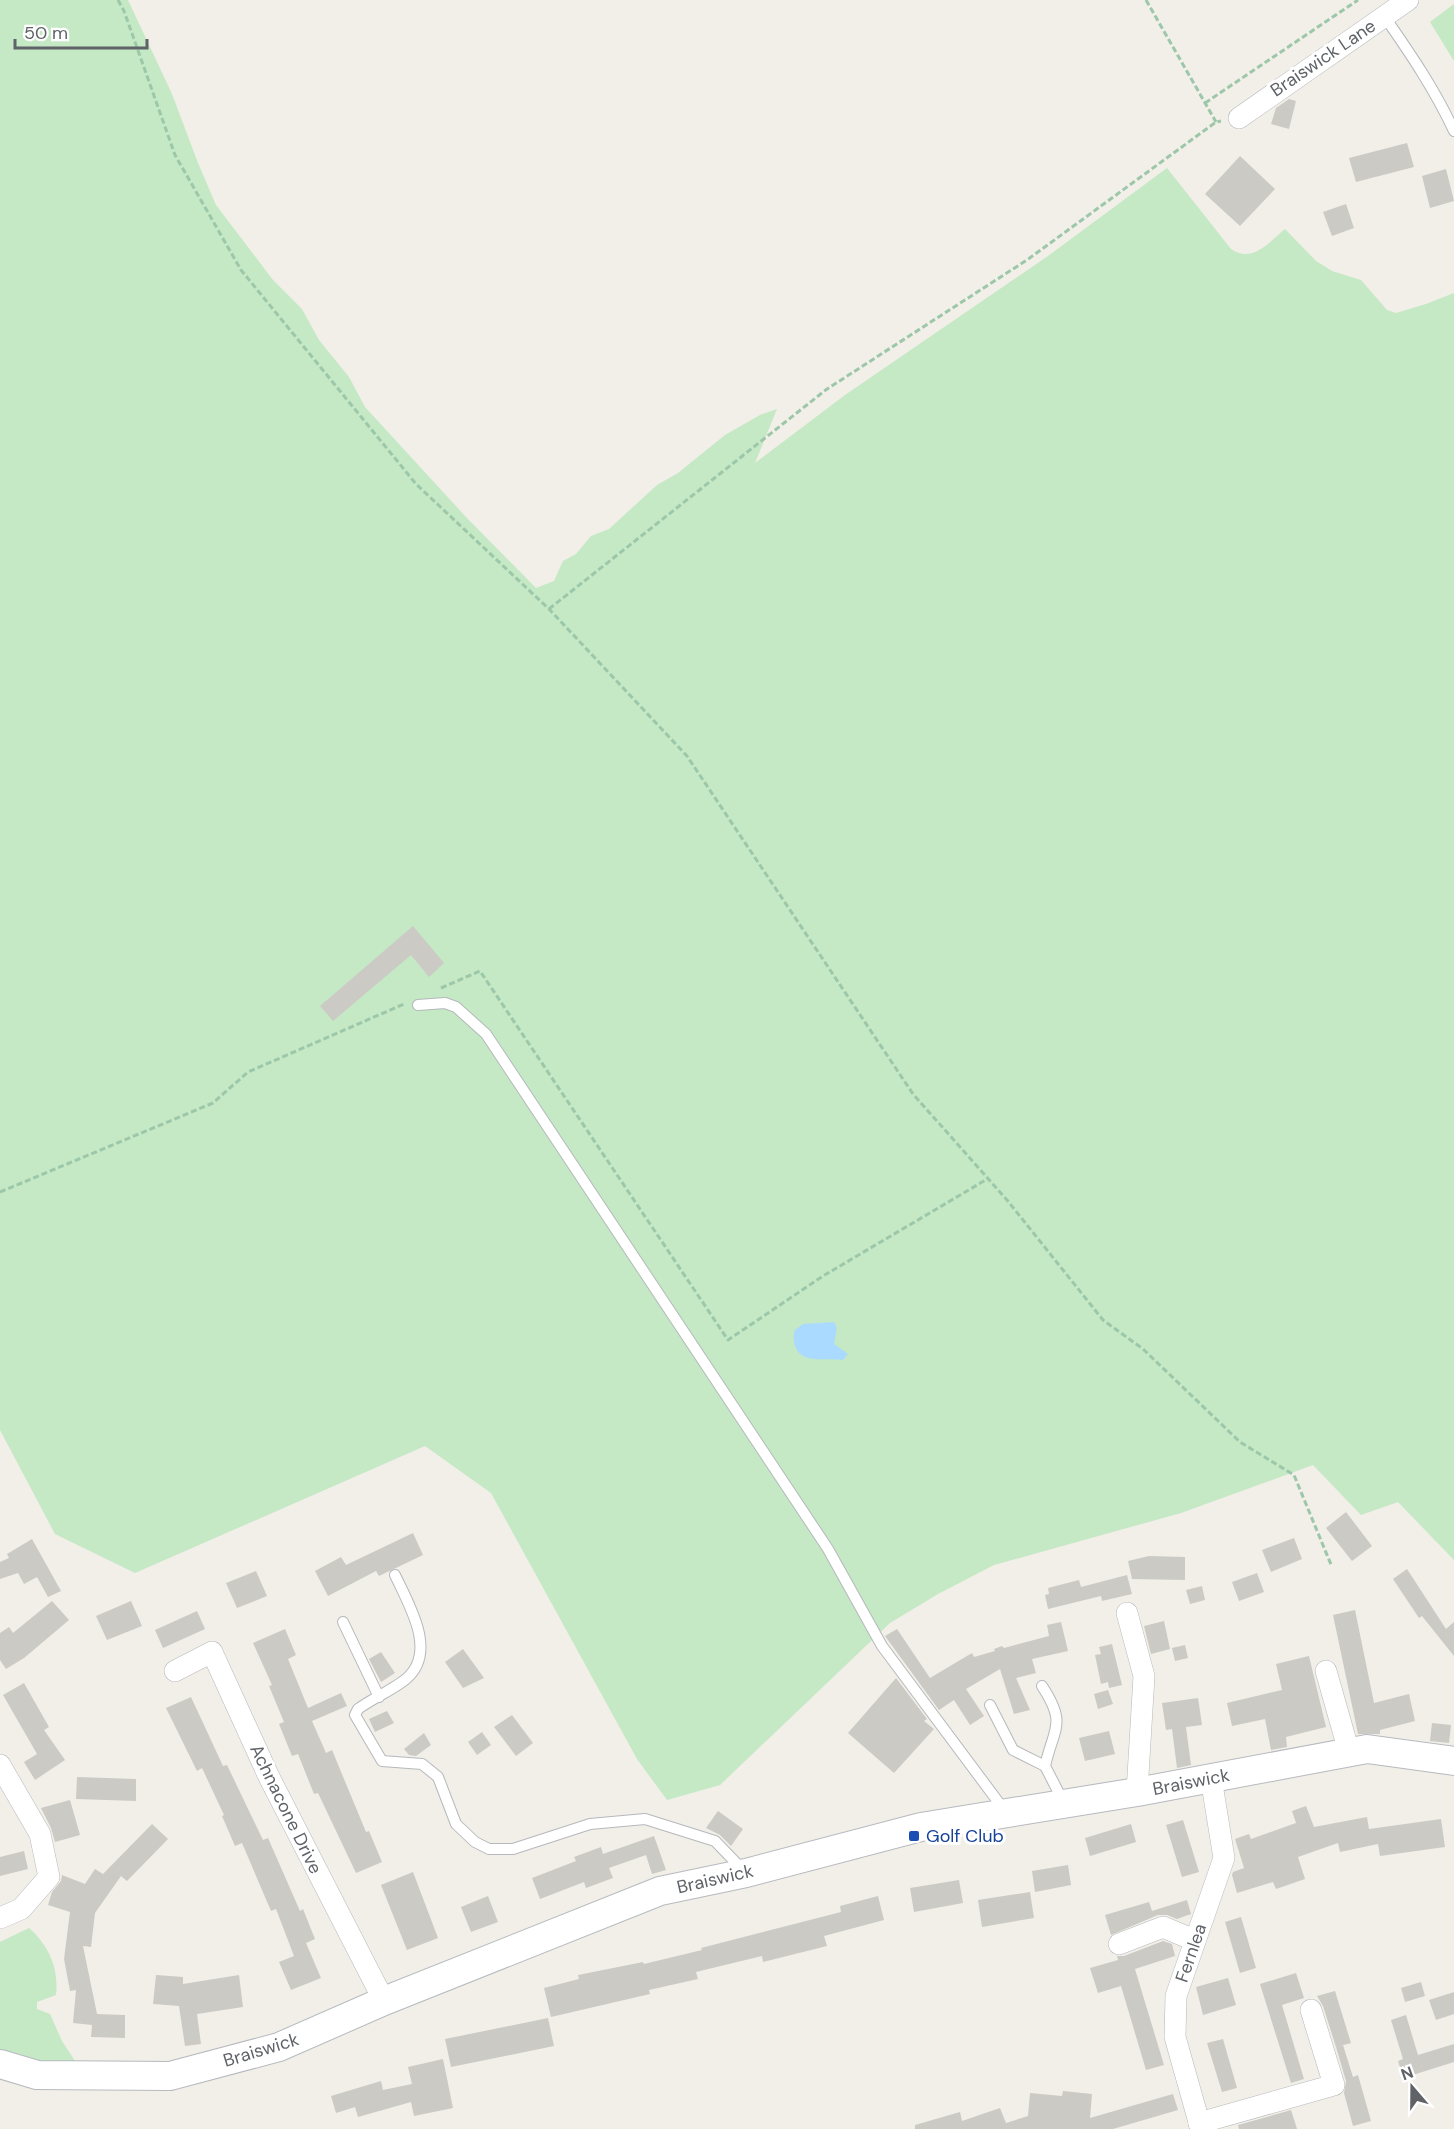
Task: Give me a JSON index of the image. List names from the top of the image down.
{
  "streets": {
    "main road": ["Braiswick"],
    "street": ["Braiswick Lane", "Achnacone Drive", "Fernlea"]
  },
  "crossings": [
    ["Braiswick", "Achnacone Drive"],
    ["Braiswick", "Fernlea"]
  ],
  "places": {
    "transit": ["Golf Club"]
  },
  "scale_bar": "50 m",
  "north": "top"
}
